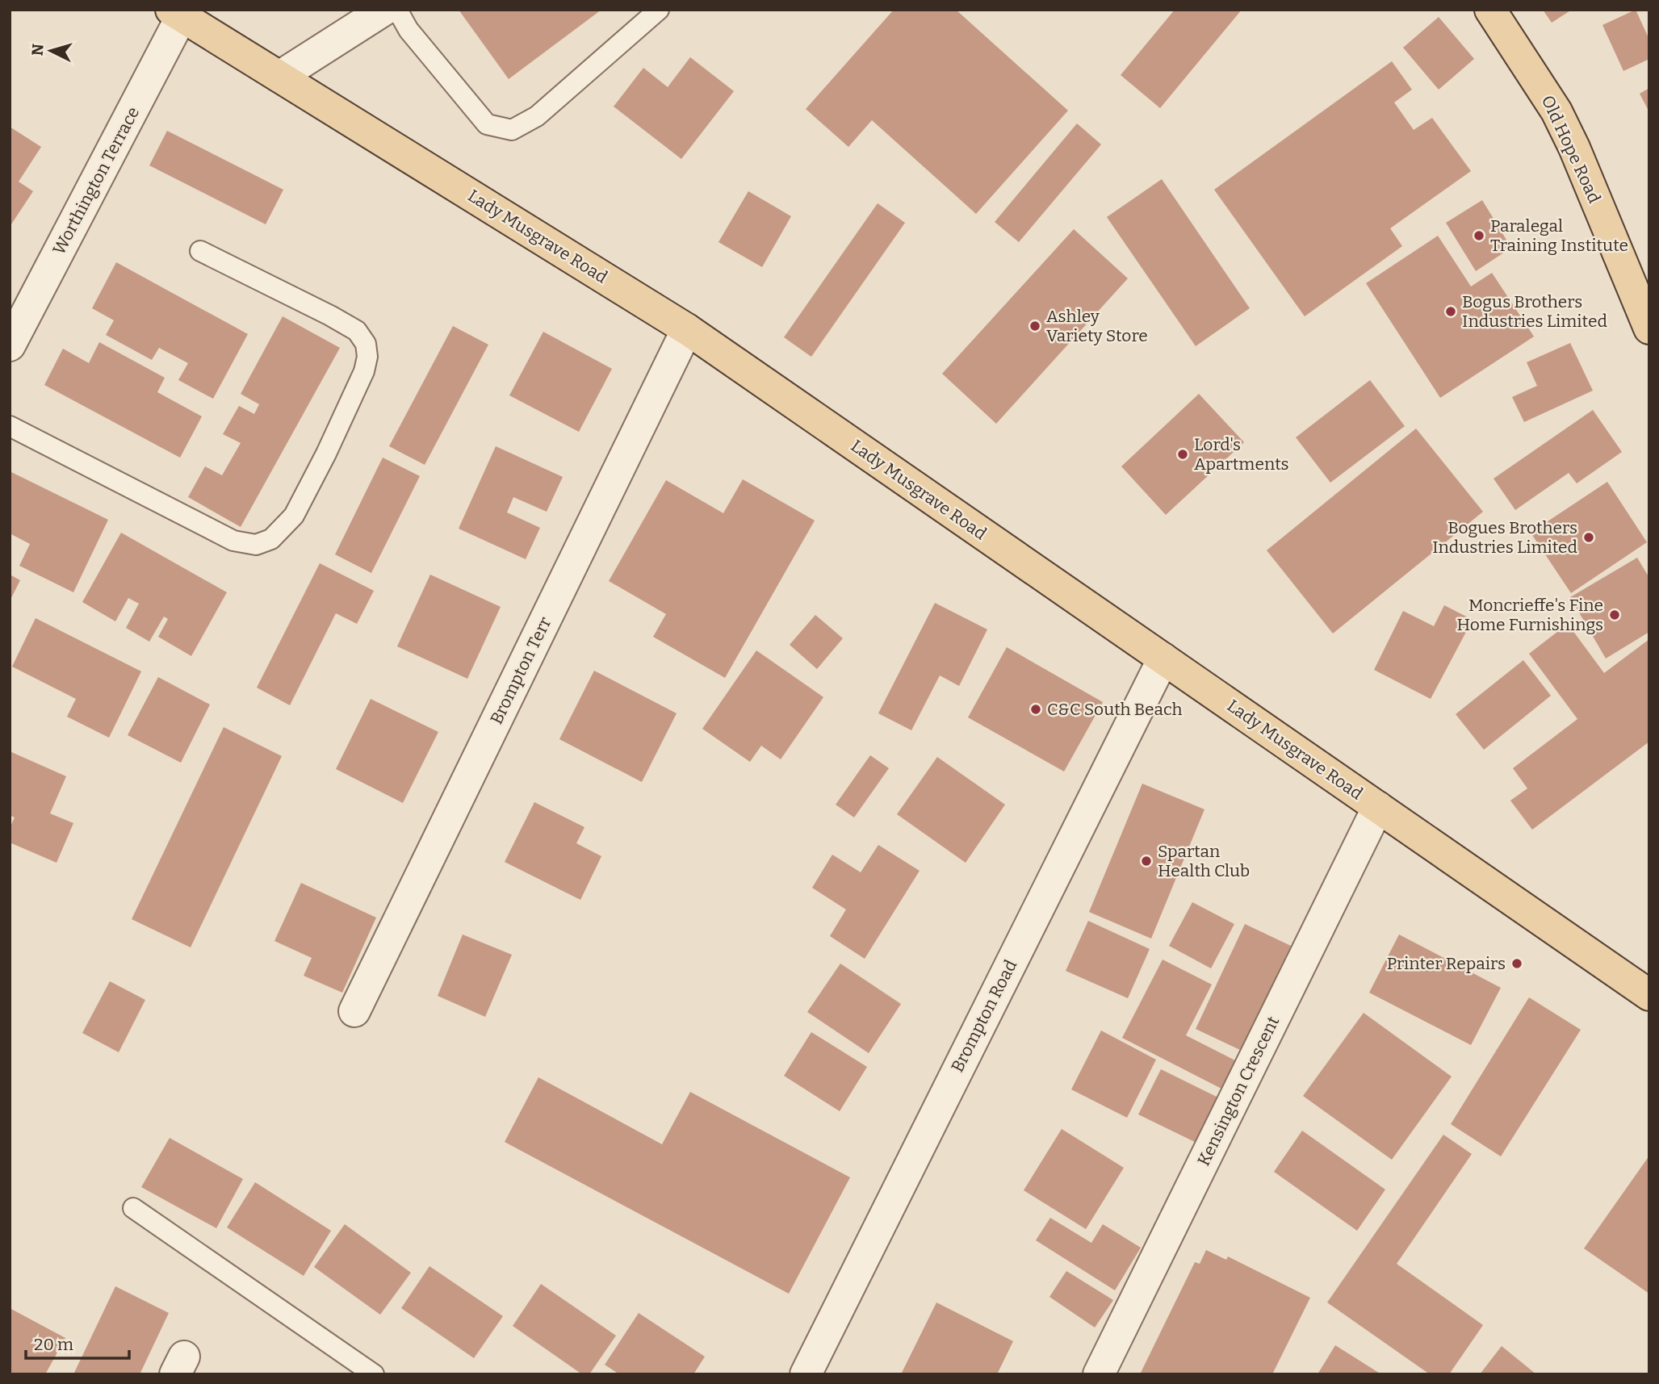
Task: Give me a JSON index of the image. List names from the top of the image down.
{
  "streets": {
    "main road": ["Old Hope Road", "Lady Musgrave Road"],
    "street": [
      "Worthington Terrace",
      "Brompton Terr",
      "Brompton Road",
      "Kensington Crescent"
    ]
  },
  "crossings": [
    ["Worthington Terrace", "Lady Musgrave Road"],
    ["Lady Musgrave Road", "Brompton Terr"],
    ["Lady Musgrave Road", "Brompton Road"],
    ["Lady Musgrave Road", "Kensington Crescent"]
  ],
  "places": [
    "Paralegal Training Institute",
    "Bogus Brothers Industries Limited",
    "Ashley Variety Store",
    "Lord's Apartments",
    "Bogues Brothers Industries Limited",
    "Moncrieffe's Fine Home Furnishings",
    "C&C South Beach",
    "Spartan Health Club",
    "Printer Repairs"
  ],
  "scale_bar": "20 m",
  "north": "left"
}
